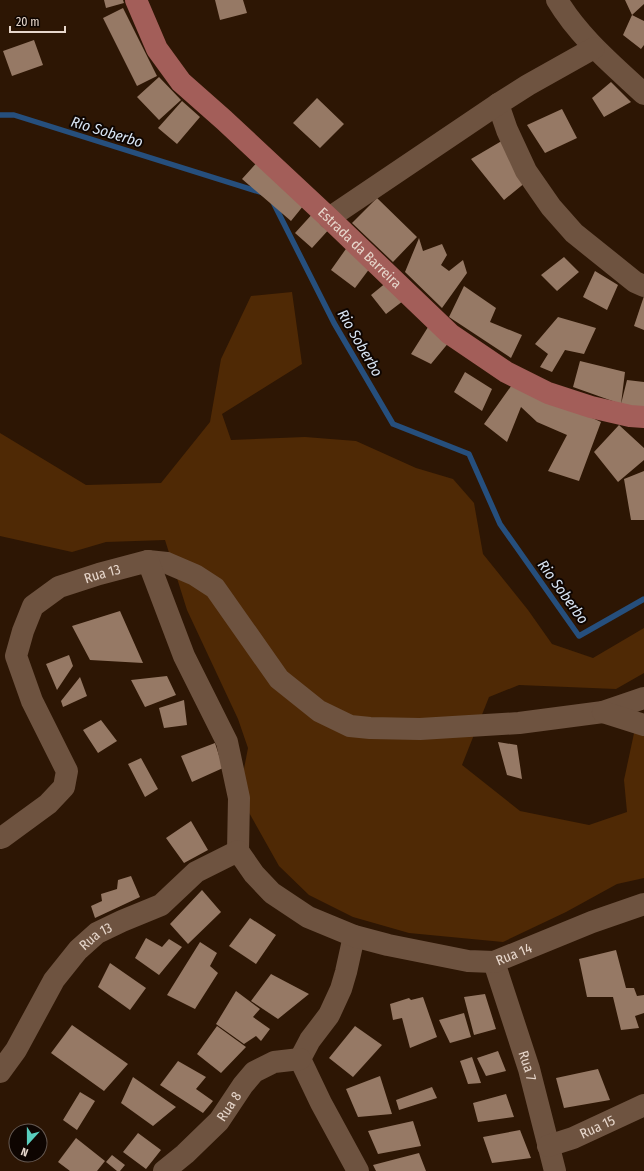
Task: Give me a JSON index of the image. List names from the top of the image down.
{
  "streets": {
    "main road": ["Estrada da Barreira"],
    "street": [
      "Rua 13",
      "Rua 14",
      "Rua 7",
      "Rua 8",
      "Rua 15"
    ]
  },
  "crossings": [
    ["Rua 14", "Rua 7"],
    ["Rua 7", "Rua 15"]
  ],
  "water": ["Rio Soberbo"],
  "scale_bar": "20 m",
  "north": "bottom"
}
